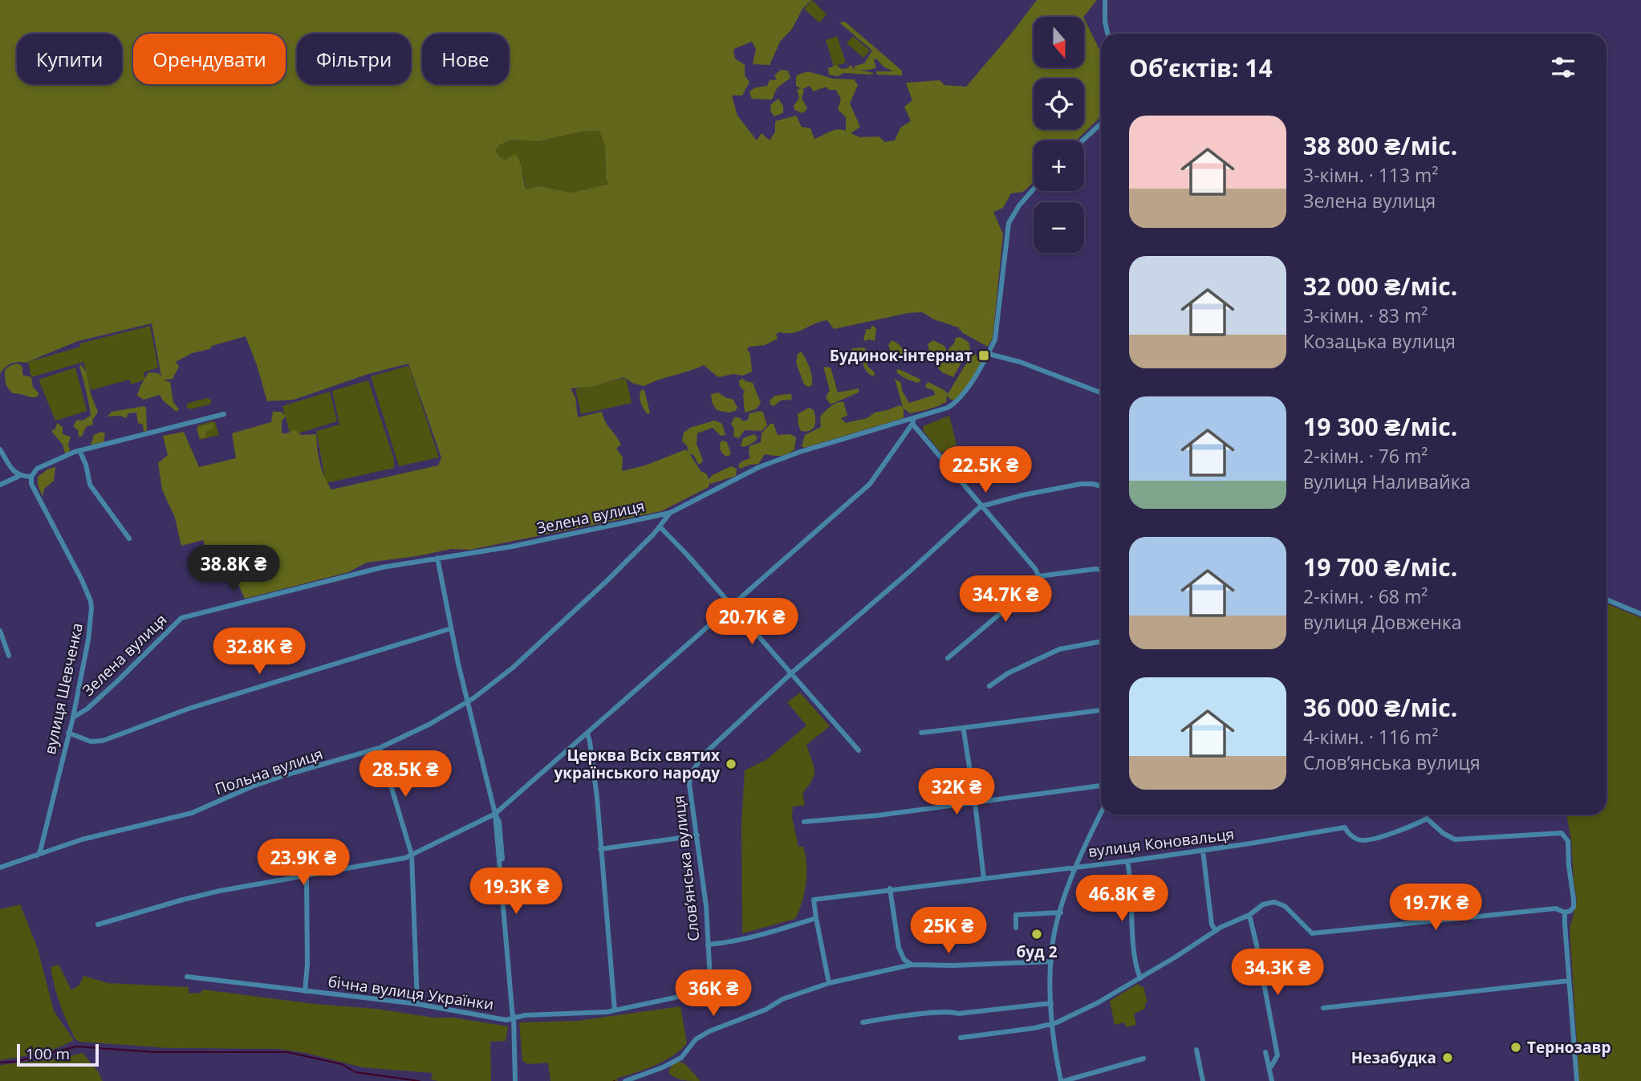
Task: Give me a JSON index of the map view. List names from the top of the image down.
{
  "streets": {
    "street": [
      "Зелена вулиця",
      "вулиця Шевченка",
      "Польна вулиця",
      "вулиця Коновальця",
      "Словʼянська вулиця",
      "бічна вулиця Українки"
    ]
  },
  "crossings": [
    ["Зелена вулиця", "вулиця Шевченка"],
    ["Зелена вулиця", "Польна вулиця"],
    ["вулиця Шевченка", "Польна вулиця"],
    ["Словʼянська вулиця", "бічна вулиця Українки"]
  ],
  "places": {
    "transit": ["Будинок-інтернат"],
    "other": [
      "Церква Всіх святих українського народу",
      "буд 2",
      "Тернозавр",
      "Незабудка"
    ]
  },
  "scale_bar": "100 m",
  "north": "bottom",
  "page": {
    "map_buttons": ["+", "−"],
    "chip": [
      "Купити",
      "Орендувати",
      "Фільтри",
      "Нове"
    ],
    "heading": "Об’єктів: 14",
    "list": [
      {
        "name": "38 800 ₴/міс.",
        "note": "3-кімн. · 113 m² · Зелена вулиця"
      },
      {
        "name": "32 000 ₴/міс.",
        "note": "3-кімн. · 83 m² · Козацька вулиця"
      },
      {
        "name": "19 300 ₴/міс.",
        "note": "2-кімн. · 76 m² · вулиця Наливайка"
      },
      {
        "name": "19 700 ₴/міс.",
        "note": "2-кімн. · 68 m² · вулиця Довженка"
      },
      {
        "name": "36 000 ₴/міс.",
        "note": "4-кімн. · 116 m² · Словʼянська вулиця"
      }
    ],
    "price": [
      "22.5K ₴",
      "38.8K ₴",
      "34.7K ₴",
      "20.7K ₴",
      "32.8K ₴",
      "28.5K ₴",
      "32K ₴",
      "23.9K ₴",
      "19.3K ₴",
      "46.8K ₴",
      "19.7K ₴",
      "25K ₴",
      "34.3K ₴",
      "36K ₴"
    ],
    "scale": "100 m"
  }
}
